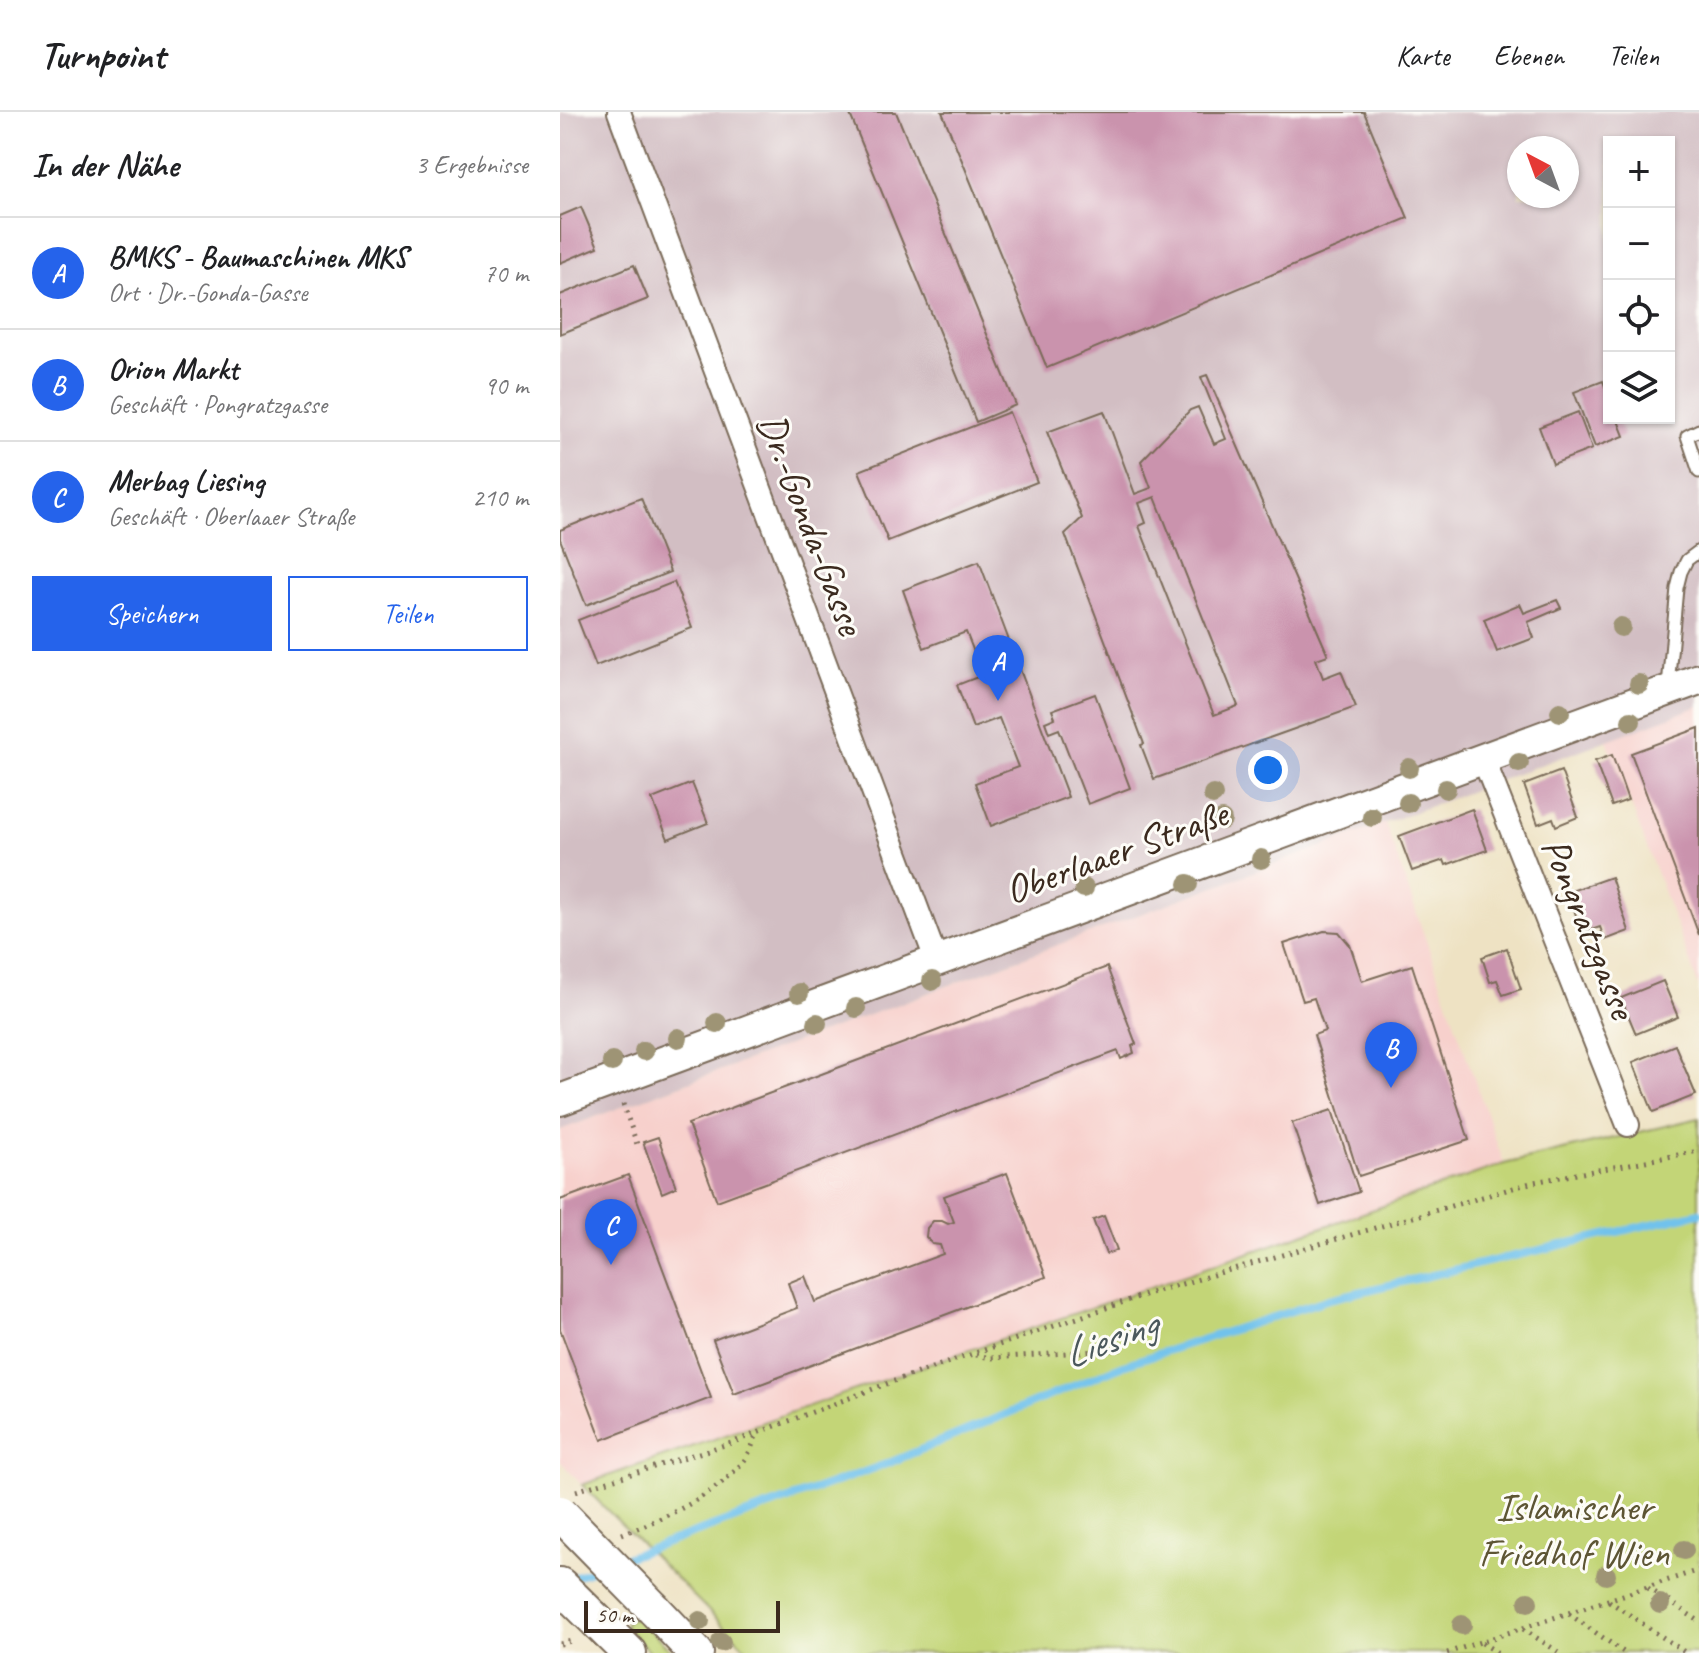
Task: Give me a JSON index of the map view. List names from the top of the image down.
{
  "streets": {
    "main road": ["Oberlaaer Straße"],
    "street": ["Dr.-Gonda-Gasse", "Pongratzgasse"]
  },
  "crossings": [
    ["Dr.-Gonda-Gasse", "Oberlaaer Straße"],
    ["Oberlaaer Straße", "Pongratzgasse"]
  ],
  "water": ["Liesing"],
  "parks": ["Islamischer Friedhof Wien"],
  "scale_bar": "50 m",
  "north": "top left",
  "page": {
    "header": "Turnpoint",
    "nav": ["Karte", "Ebenen", "Teilen"],
    "heading": ["In der Nähe", "3 Ergebnisse"],
    "map_buttons": ["+", "−"],
    "list": [
      {
        "mark": "A",
        "name": "BMKS - Baumaschinen MKS",
        "note": "Ort · Dr.-Gonda-Gasse",
        "value": "70 m"
      },
      {
        "mark": "B",
        "name": "Orion Markt",
        "note": "Geschäft · Pongratzgasse",
        "value": "90 m"
      },
      {
        "mark": "C",
        "name": "Merbag Liesing",
        "note": "Geschäft · Oberlaaer Straße",
        "value": "210 m"
      }
    ],
    "buttons": ["Speichern", "Teilen"],
    "pins": ["A", "B", "C"],
    "scale": "50 m"
  }
}
